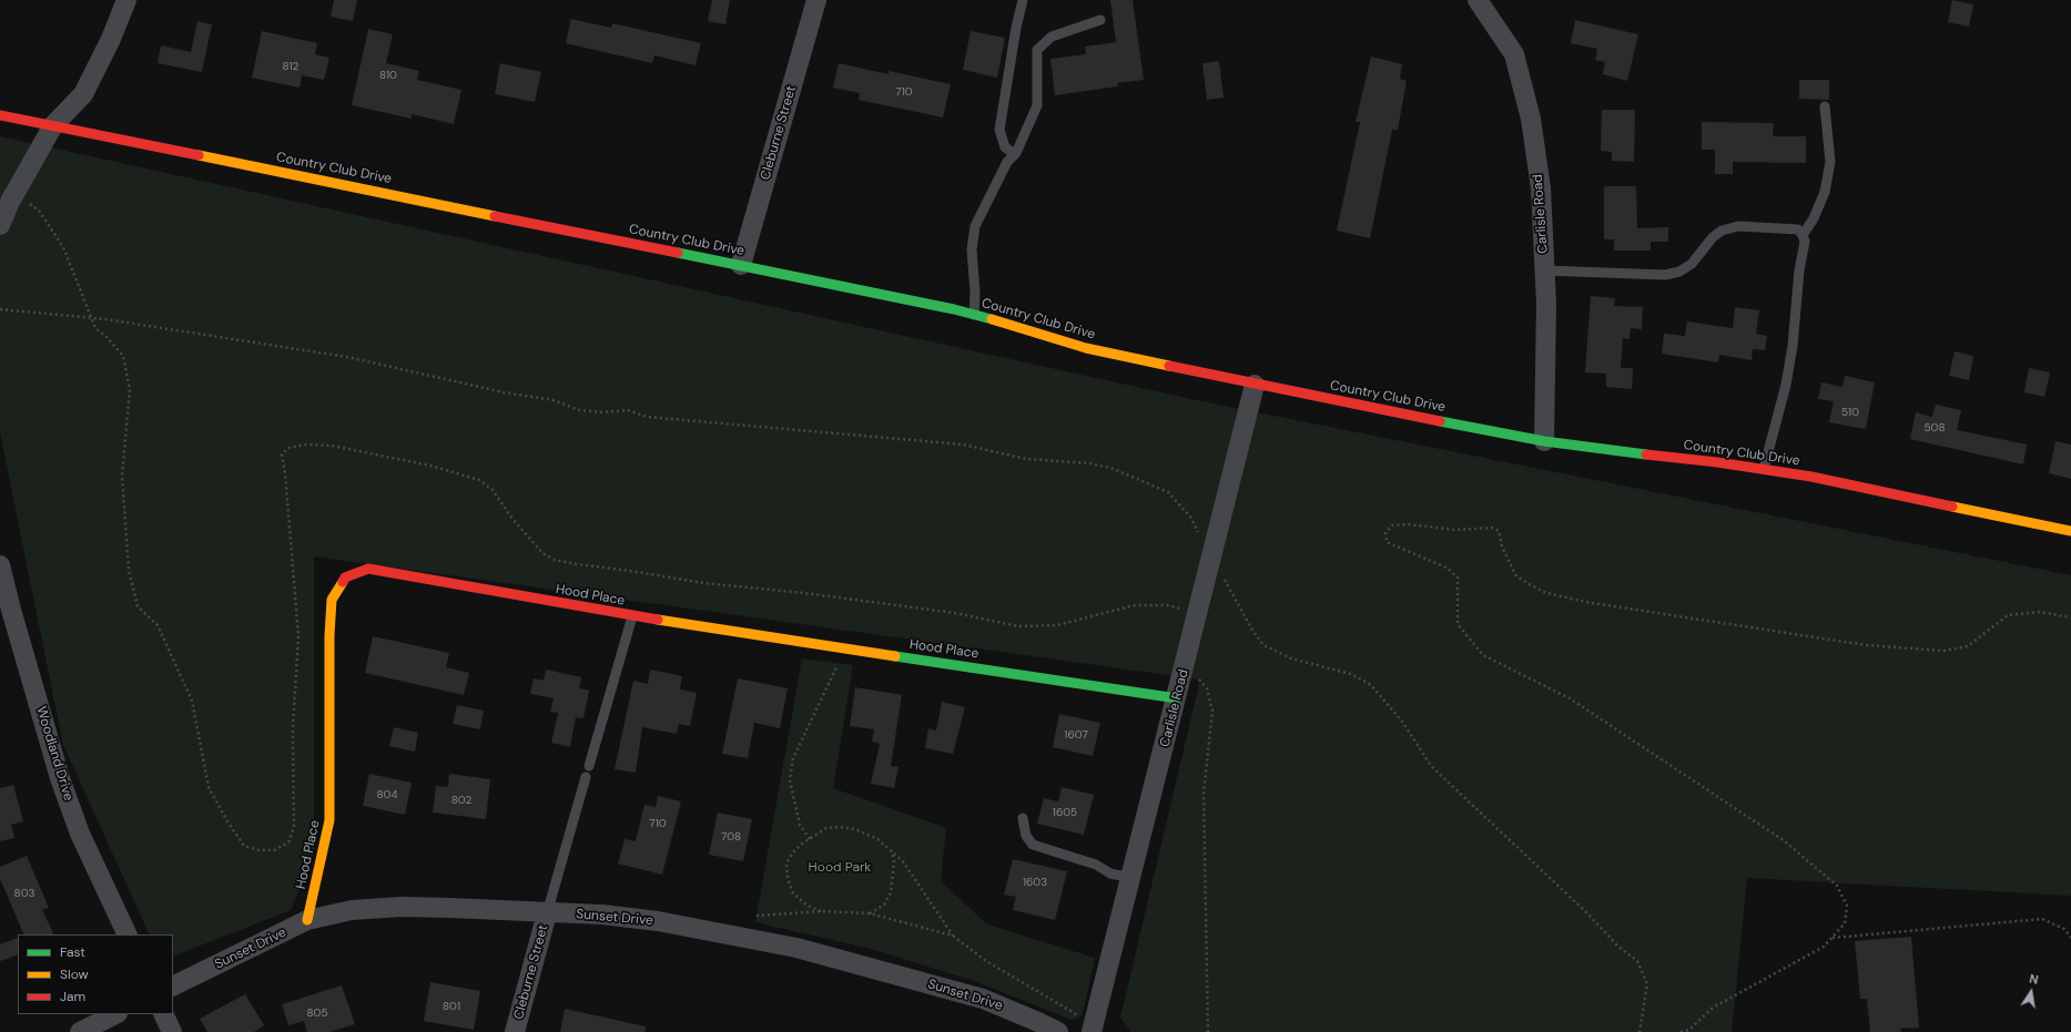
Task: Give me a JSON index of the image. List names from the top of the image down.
{
  "streets": {
    "street": [
      "Cleburne Street",
      "Country Club Drive",
      "Carlisle Road",
      "Hood Place",
      "Woodland Drive",
      "Sunset Drive"
    ]
  },
  "crossings": [
    ["Cleburne Street", "Country Club Drive"],
    ["Cleburne Street", "Sunset Drive"],
    ["Country Club Drive", "Carlisle Road"],
    ["Carlisle Road", "Hood Place"],
    ["Hood Place", "Sunset Drive"]
  ],
  "parks": ["Hood Park"],
  "house_numbers": [
    "812",
    "810",
    "710",
    "510",
    "508",
    "1607",
    "804",
    "802",
    "1605",
    "710",
    "708",
    "1603",
    "803",
    "801",
    "805"
  ],
  "legend": ["Fast", "Slow", "Jam"],
  "north": "top"
}
